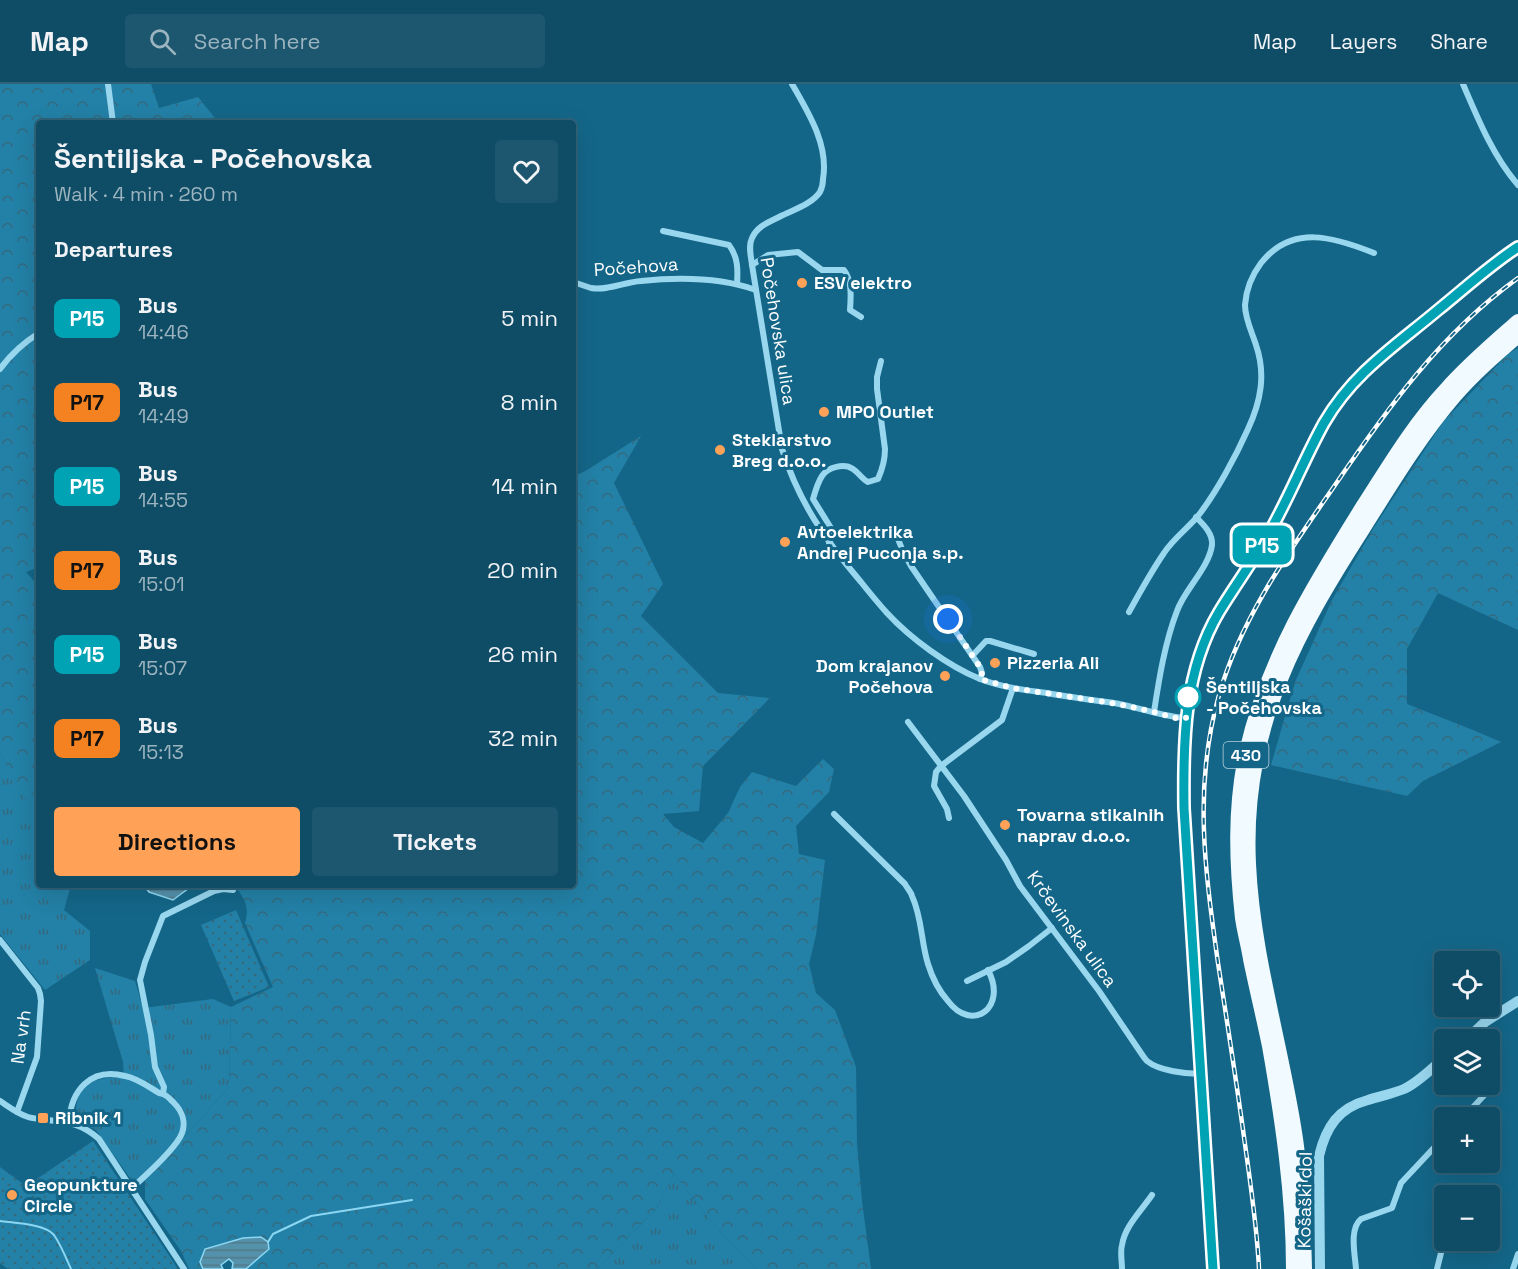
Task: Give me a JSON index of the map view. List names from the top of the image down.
{
  "streets": {
    "highway": ["430"],
    "street": [
      "Počehova",
      "Počehovska ulica",
      "Krčevinska ulica",
      "Na vrh",
      "Košaški dol"
    ]
  },
  "places": {
    "other": [
      "ESV elektro",
      "MPO Outlet",
      "Steklarstvo Breg d.o.o.",
      "Avtoelektrika Andrej Puconja s.p.",
      "Pizzeria Ali",
      "Dom krajanov Počehova",
      "Šentiljska - Počehovska",
      "Tovarna stikalnih naprav d.o.o.",
      "Geopunkture Circle"
    ],
    "transit": ["Ribnik 1"]
  },
  "lines": ["bus line P15"],
  "page": {
    "header": "Map",
    "search": "Search here",
    "nav": ["Map", "Layers", "Share"],
    "on_map": "P15",
    "heading": [
      ["Šentiljska - Počehovska", "Walk · 4 min · 260 m"],
      "Departures"
    ],
    "list": [
      {
        "mark": "P15",
        "name": "Bus",
        "note": "14:46",
        "value": "5 min"
      },
      {
        "mark": "P17",
        "name": "Bus",
        "note": "14:49",
        "value": "8 min"
      },
      {
        "mark": "P15",
        "name": "Bus",
        "note": "14:55",
        "value": "14 min"
      },
      {
        "mark": "P17",
        "name": "Bus",
        "note": "15:01",
        "value": "20 min"
      },
      {
        "mark": "P15",
        "name": "Bus",
        "note": "15:07",
        "value": "26 min"
      },
      {
        "mark": "P17",
        "name": "Bus",
        "note": "15:13",
        "value": "32 min"
      }
    ],
    "buttons": ["Directions", "Tickets"],
    "map_buttons": ["+", "−"]
  }
}
